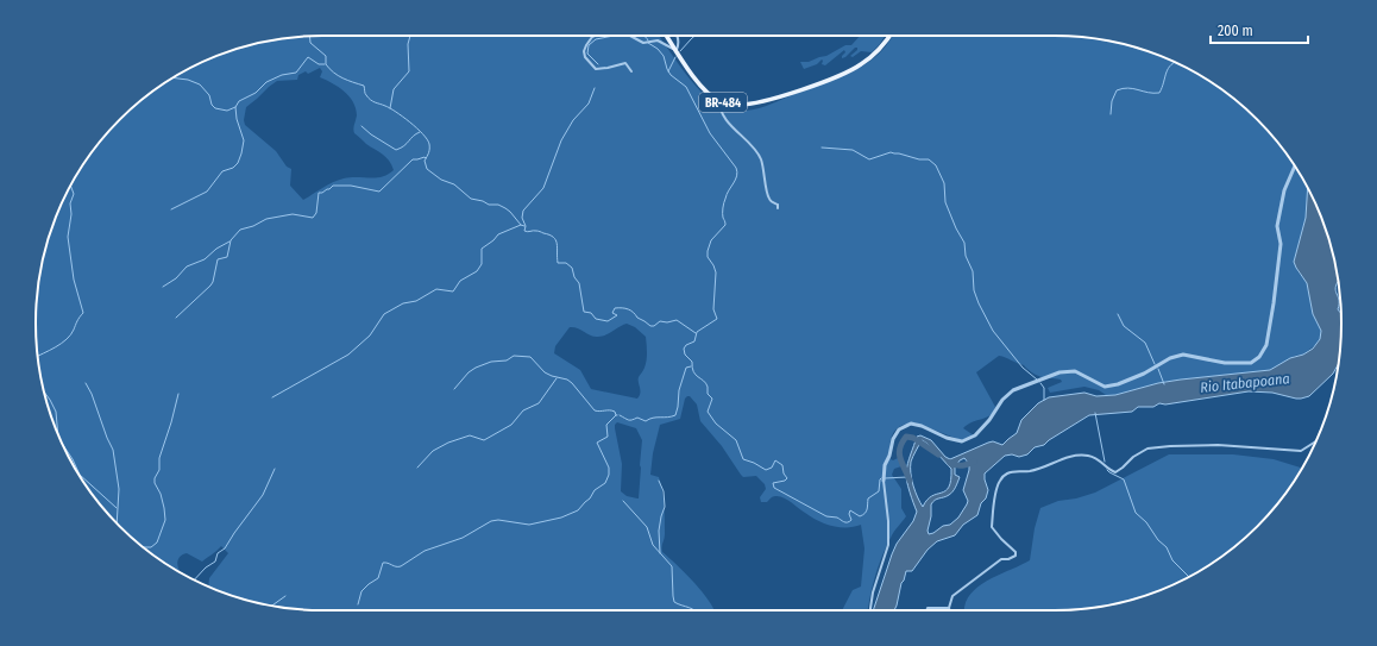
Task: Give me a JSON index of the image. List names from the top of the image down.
{
  "streets": {
    "main road": ["BR-484"]
  },
  "water": ["Rio Itabapoana"],
  "scale_bar": "200 m"
}
